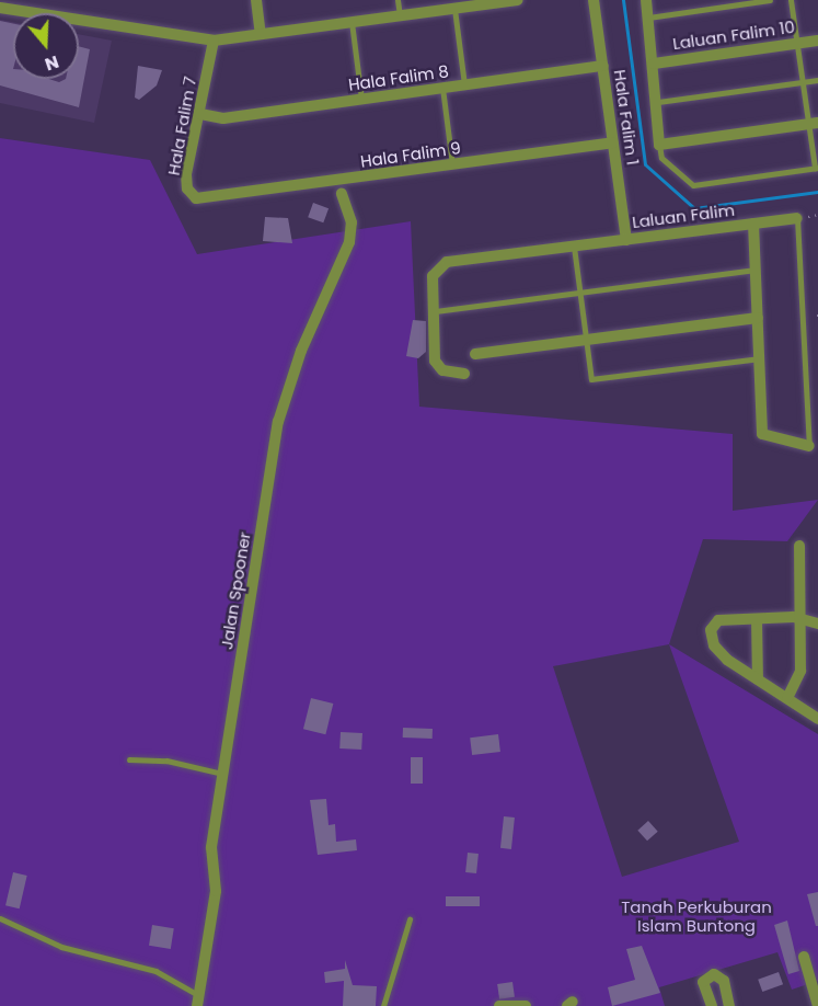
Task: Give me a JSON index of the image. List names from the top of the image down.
{
  "streets": {
    "street": [
      "Laluan Falim 10",
      "Hala Falim 8",
      "Hala Falim 1",
      "Hala Falim 7",
      "Hala Falim 9",
      "Laluan Falim",
      "Jalan Spooner"
    ]
  },
  "crossings": [
    ["Hala Falim 8", "Hala Falim 1"],
    ["Hala Falim 8", "Hala Falim 7"],
    ["Hala Falim 1", "Hala Falim 9"],
    ["Hala Falim 1", "Laluan Falim"],
    ["Hala Falim 7", "Hala Falim 9"]
  ],
  "parks": ["Tanah Perkuburan Islam Buntong"],
  "north": "bottom"
}
